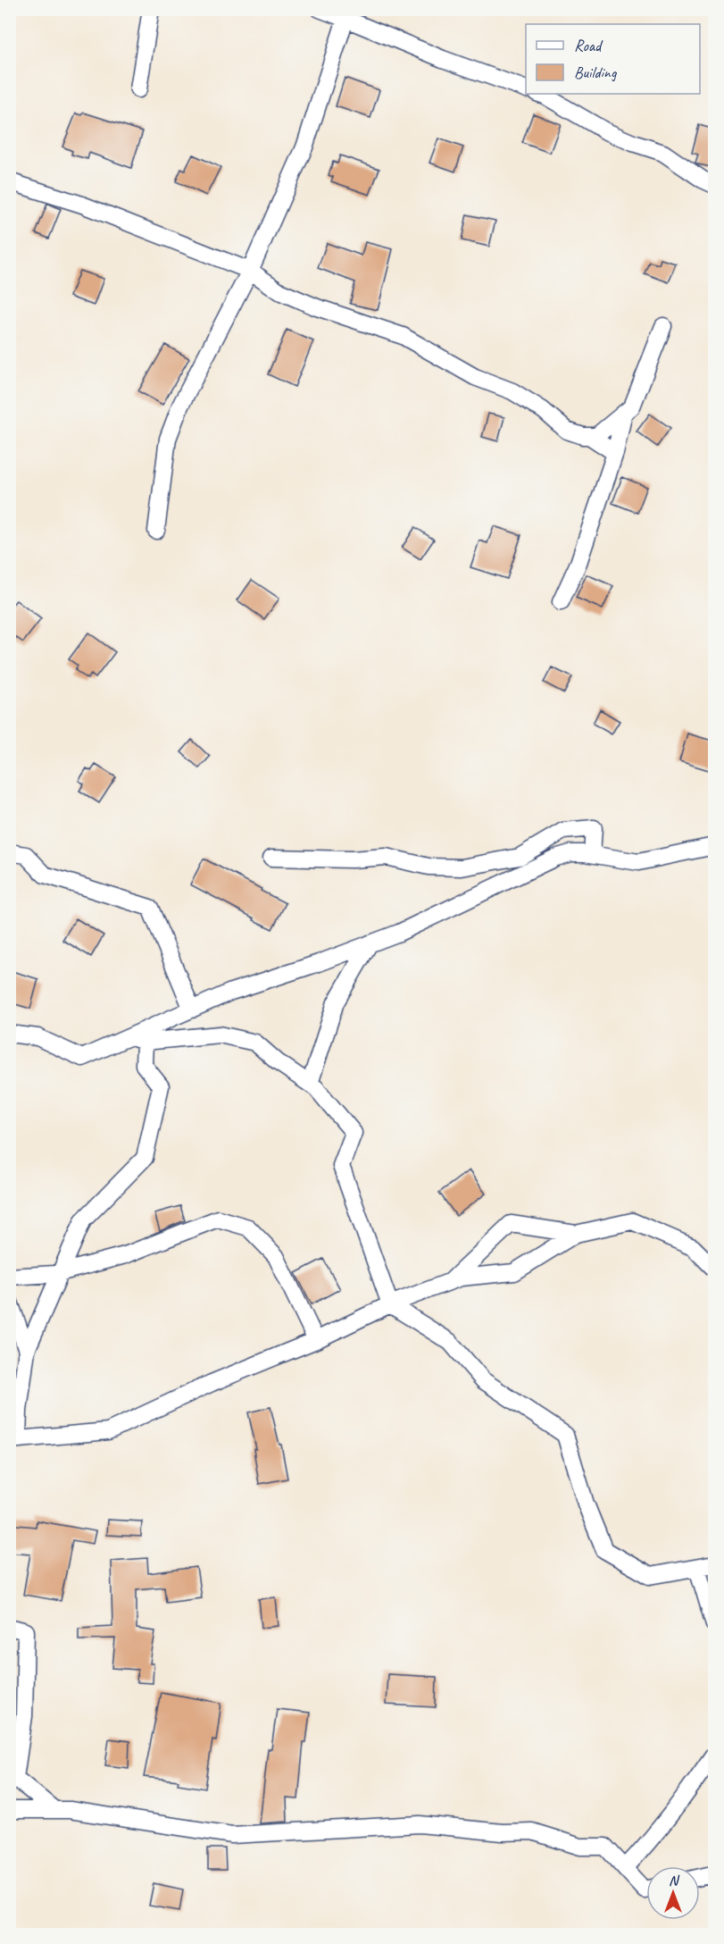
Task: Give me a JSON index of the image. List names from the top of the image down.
{
  "legend": ["Road", "Building"],
  "north": "top"
}
